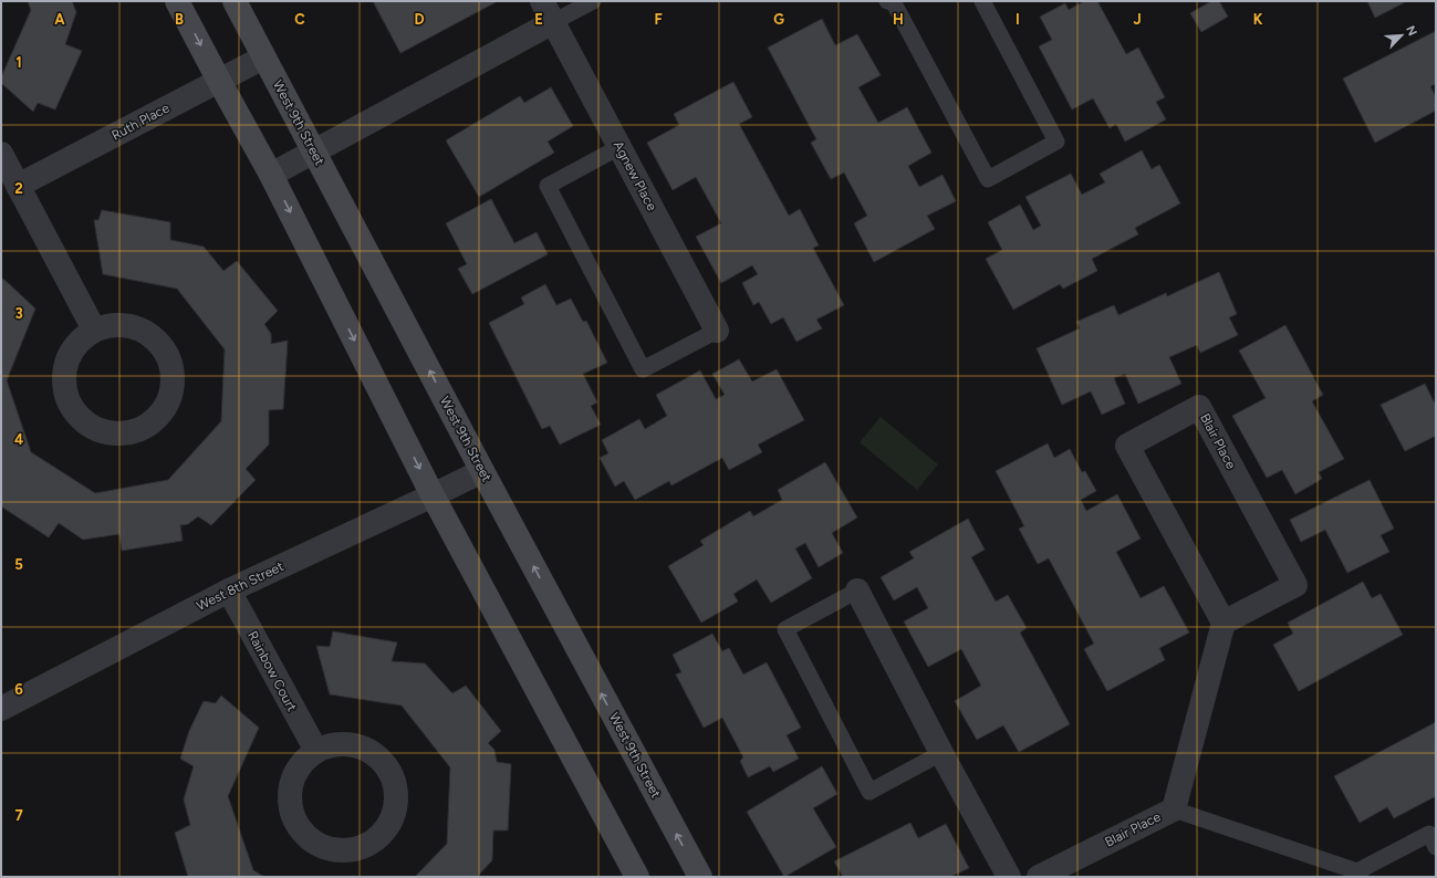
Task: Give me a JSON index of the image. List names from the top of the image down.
{
  "streets": {
    "street": [
      "Ruth Place",
      "West 9th Street",
      "Agnew Place",
      "Blair Place",
      "West 8th Street",
      "Rainbow Court"
    ]
  },
  "crossings": [
    ["Ruth Place", "West 9th Street"],
    ["West 9th Street", "West 8th Street"],
    ["West 8th Street", "Rainbow Court"]
  ],
  "north": "top right",
  "grid": {
    "columns": [
      "A",
      "B",
      "C",
      "D",
      "E",
      "F",
      "G",
      "H",
      "I",
      "J",
      "K"
    ],
    "rows": [
      "1",
      "2",
      "3",
      "4",
      "5",
      "6",
      "7"
    ]
  }
}
